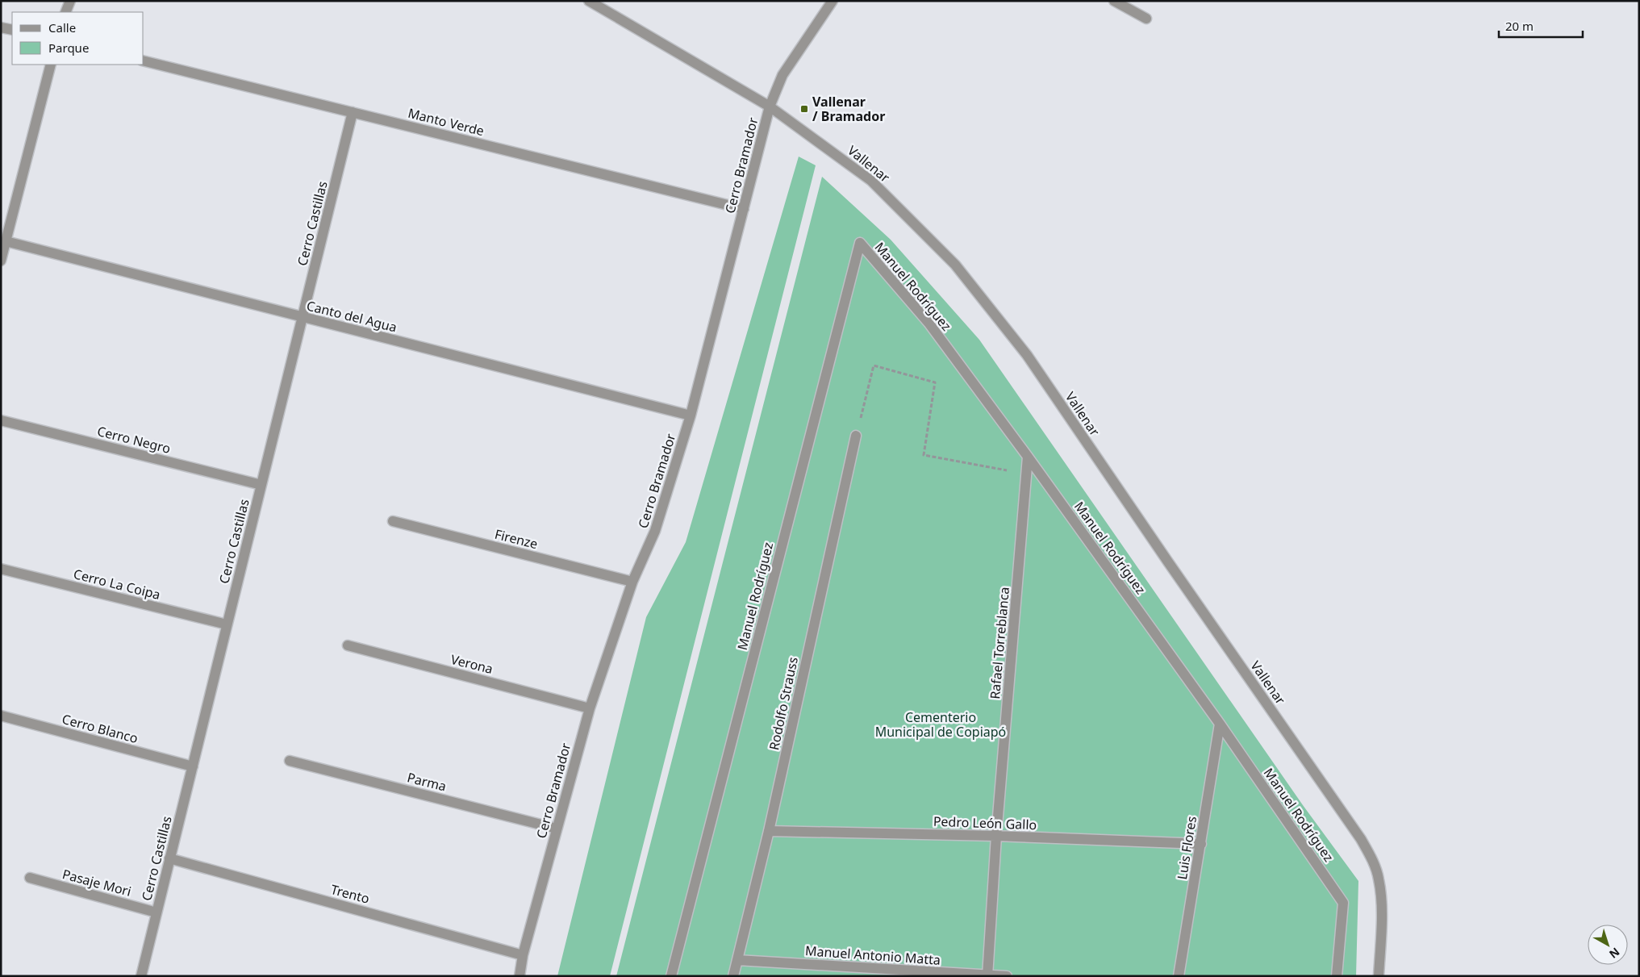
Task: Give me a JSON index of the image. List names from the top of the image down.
{
  "streets": {
    "street": [
      "Manto Verde",
      "Vallenar",
      "Cerro Bramador",
      "Cerro Castillas",
      "Manuel Rodríguez",
      "Canto del Agua",
      "Cerro Negro",
      "Firenze",
      "Cerro La Coipa",
      "Rafael Torreblanca",
      "Verona",
      "Rodolfo Strauss",
      "Cerro Blanco",
      "Parma",
      "Pedro León Gallo",
      "Luis Flores",
      "Pasaje Mori",
      "Trento",
      "Manuel Antonio Matta"
    ]
  },
  "crossings": [
    ["Manto Verde", "Cerro Bramador"],
    ["Manto Verde", "Cerro Castillas"],
    ["Vallenar", "Cerro Bramador"],
    ["Cerro Bramador", "Canto del Agua"],
    ["Cerro Bramador", "Firenze"],
    ["Cerro Bramador", "Verona"],
    ["Cerro Bramador", "Parma"],
    ["Cerro Bramador", "Trento"],
    ["Cerro Castillas", "Canto del Agua"],
    ["Cerro Castillas", "Cerro Negro"],
    ["Cerro Castillas", "Cerro La Coipa"],
    ["Cerro Castillas", "Cerro Blanco"],
    ["Cerro Castillas", "Pasaje Mori"],
    ["Cerro Castillas", "Trento"],
    ["Manuel Rodríguez", "Rafael Torreblanca"],
    ["Manuel Rodríguez", "Luis Flores"],
    ["Rafael Torreblanca", "Pedro León Gallo"],
    ["Rafael Torreblanca", "Manuel Antonio Matta"],
    ["Rodolfo Strauss", "Pedro León Gallo"],
    ["Rodolfo Strauss", "Manuel Antonio Matta"],
    ["Pedro León Gallo", "Luis Flores"]
  ],
  "parks": ["Cementerio Municipal de Copiapó"],
  "places": {
    "transit": ["Vallenar / Bramador"]
  },
  "legend": ["Calle", "Parque"],
  "scale_bar": "20 m",
  "north": "bottom right"
}
